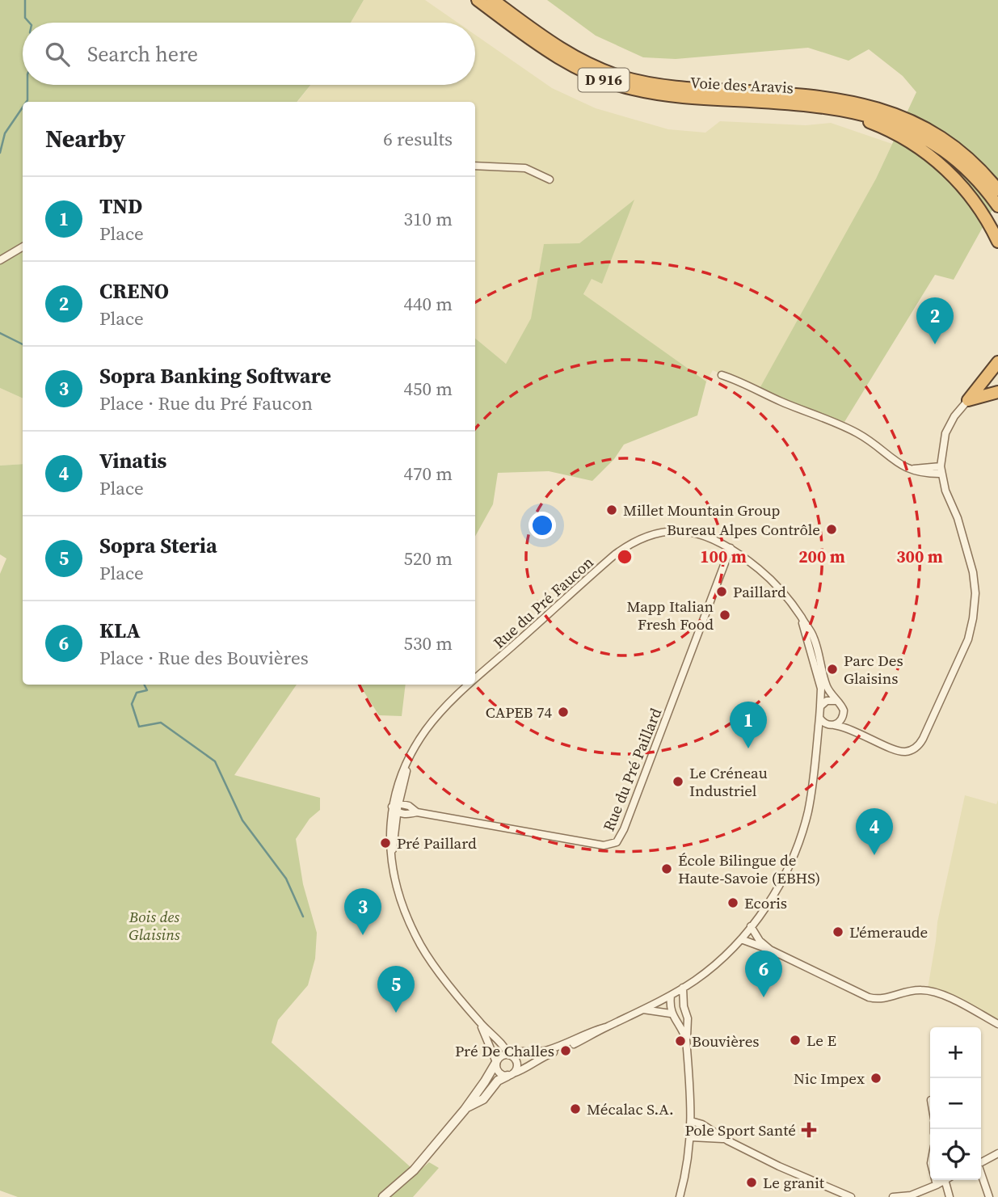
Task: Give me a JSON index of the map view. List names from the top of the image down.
{
  "streets": {
    "highway": ["D 916", "Voie des Aravis"],
    "street": ["Rue du Pré Faucon", "Rue du Pré Paillard"]
  },
  "crossings": [
    ["Rue du Pré Faucon", "Rue du Pré Paillard"]
  ],
  "parks": ["Bois des Glaisins"],
  "places": {
    "other": [
      "Millet Mountain Group",
      "Bureau Alpes Contrôle",
      "Paillard",
      "Mapp Italian Fresh Food",
      "Parc Des Glaisins",
      "CAPEB 74",
      "Le Créneau Industriel",
      "Pré Paillard",
      "École Bilingue de Haute-Savoie (EBHS)",
      "Ecoris",
      "L'émeraude",
      "Le E",
      "Bouvières",
      "Pré De Challes",
      "Nic Impex",
      "Mécalac S.A.",
      "Le granit"
    ],
    "health": ["Pole Sport Santé"]
  },
  "page": {
    "search": "Search here",
    "heading": ["Nearby", "6 results"],
    "list": [
      {
        "mark": "1",
        "name": "TND",
        "note": "Place",
        "value": "310 m"
      },
      {
        "mark": "2",
        "name": "CRENO",
        "note": "Place",
        "value": "440 m"
      },
      {
        "mark": "3",
        "name": "Sopra Banking Software",
        "note": "Place · Rue du Pré Faucon",
        "value": "450 m"
      },
      {
        "mark": "4",
        "name": "Vinatis",
        "note": "Place",
        "value": "470 m"
      },
      {
        "mark": "5",
        "name": "Sopra Steria",
        "note": "Place",
        "value": "520 m"
      },
      {
        "mark": "6",
        "name": "KLA",
        "note": "Place · Rue des Bouvières",
        "value": "530 m"
      }
    ],
    "pins": [
      "2",
      "1",
      "4",
      "3",
      "6",
      "5"
    ],
    "map_buttons": ["+", "−"]
  },
  "rings": ["100 m", "200 m", "300 m"]
}
